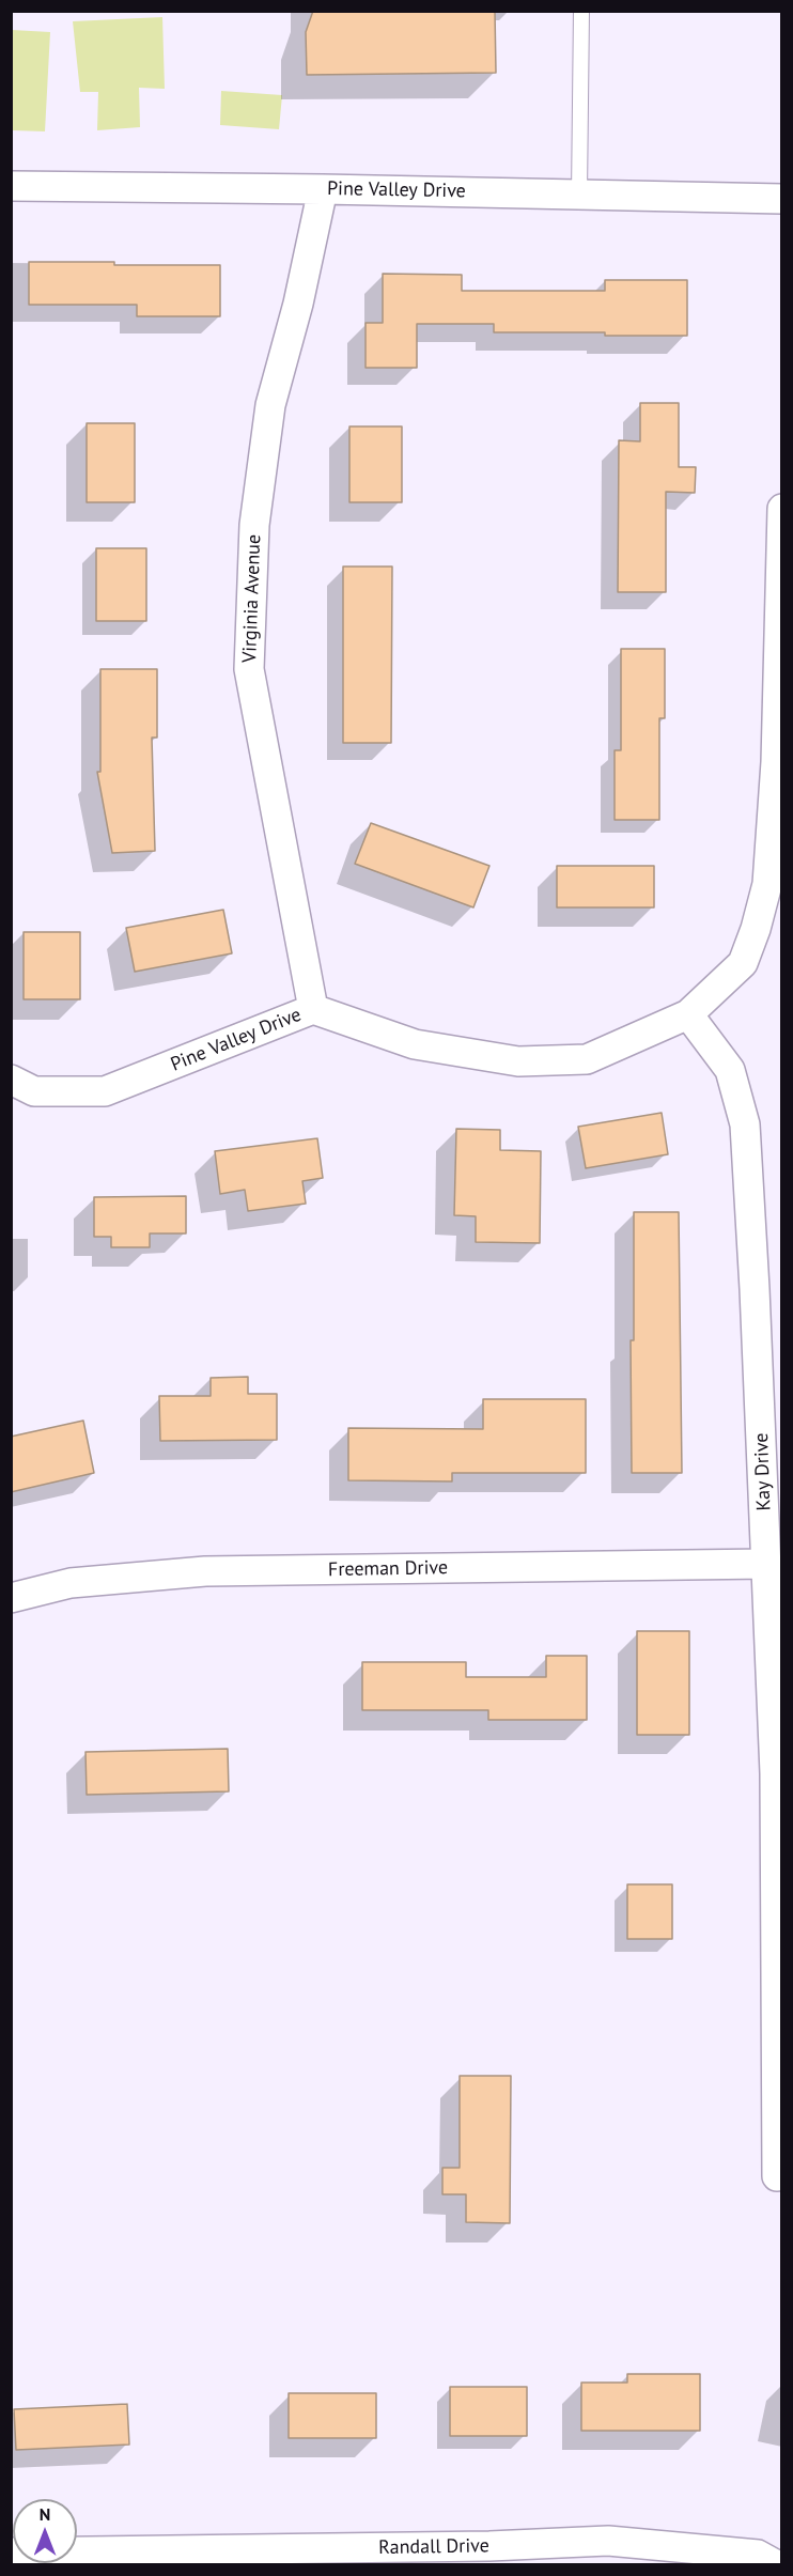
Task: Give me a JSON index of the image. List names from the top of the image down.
{
  "streets": {
    "street": [
      "Pine Valley Drive",
      "Virginia Avenue",
      "Kay Drive",
      "Freeman Drive",
      "Randall Drive"
    ]
  },
  "crossings": [
    ["Pine Valley Drive", "Virginia Avenue"],
    ["Pine Valley Drive", "Kay Drive"],
    ["Kay Drive", "Freeman Drive"]
  ],
  "north": "top"
}
